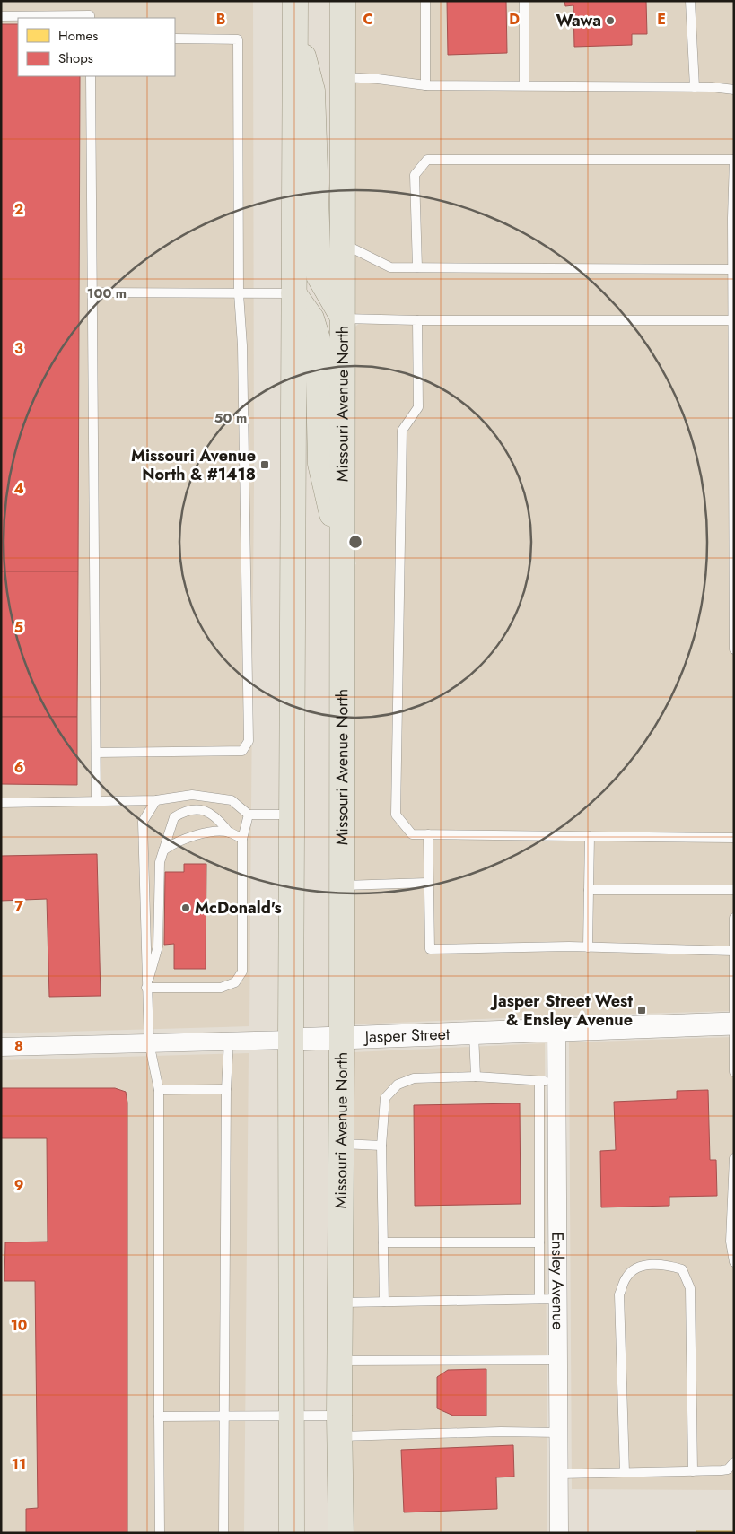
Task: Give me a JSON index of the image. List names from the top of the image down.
{
  "streets": {
    "main road": ["Missouri Avenue North"],
    "street": ["Jasper Street", "Ensley Avenue"]
  },
  "crossings": [
    ["Missouri Avenue North", "Jasper Street"],
    ["Jasper Street", "Ensley Avenue"]
  ],
  "places": {
    "other": ["Wawa", "McDonald's"],
    "transit": ["Missouri Avenue North & #1418", "Jasper Street West & Ensley Avenue"]
  },
  "legend": ["Homes", "Shops"],
  "grid": {
    "columns": [
      "B",
      "C",
      "D",
      "E"
    ],
    "rows": [
      "2",
      "3",
      "4",
      "5",
      "6",
      "7",
      "8",
      "9",
      "10",
      "11"
    ]
  },
  "rings": ["100 m", "50 m"]
}
